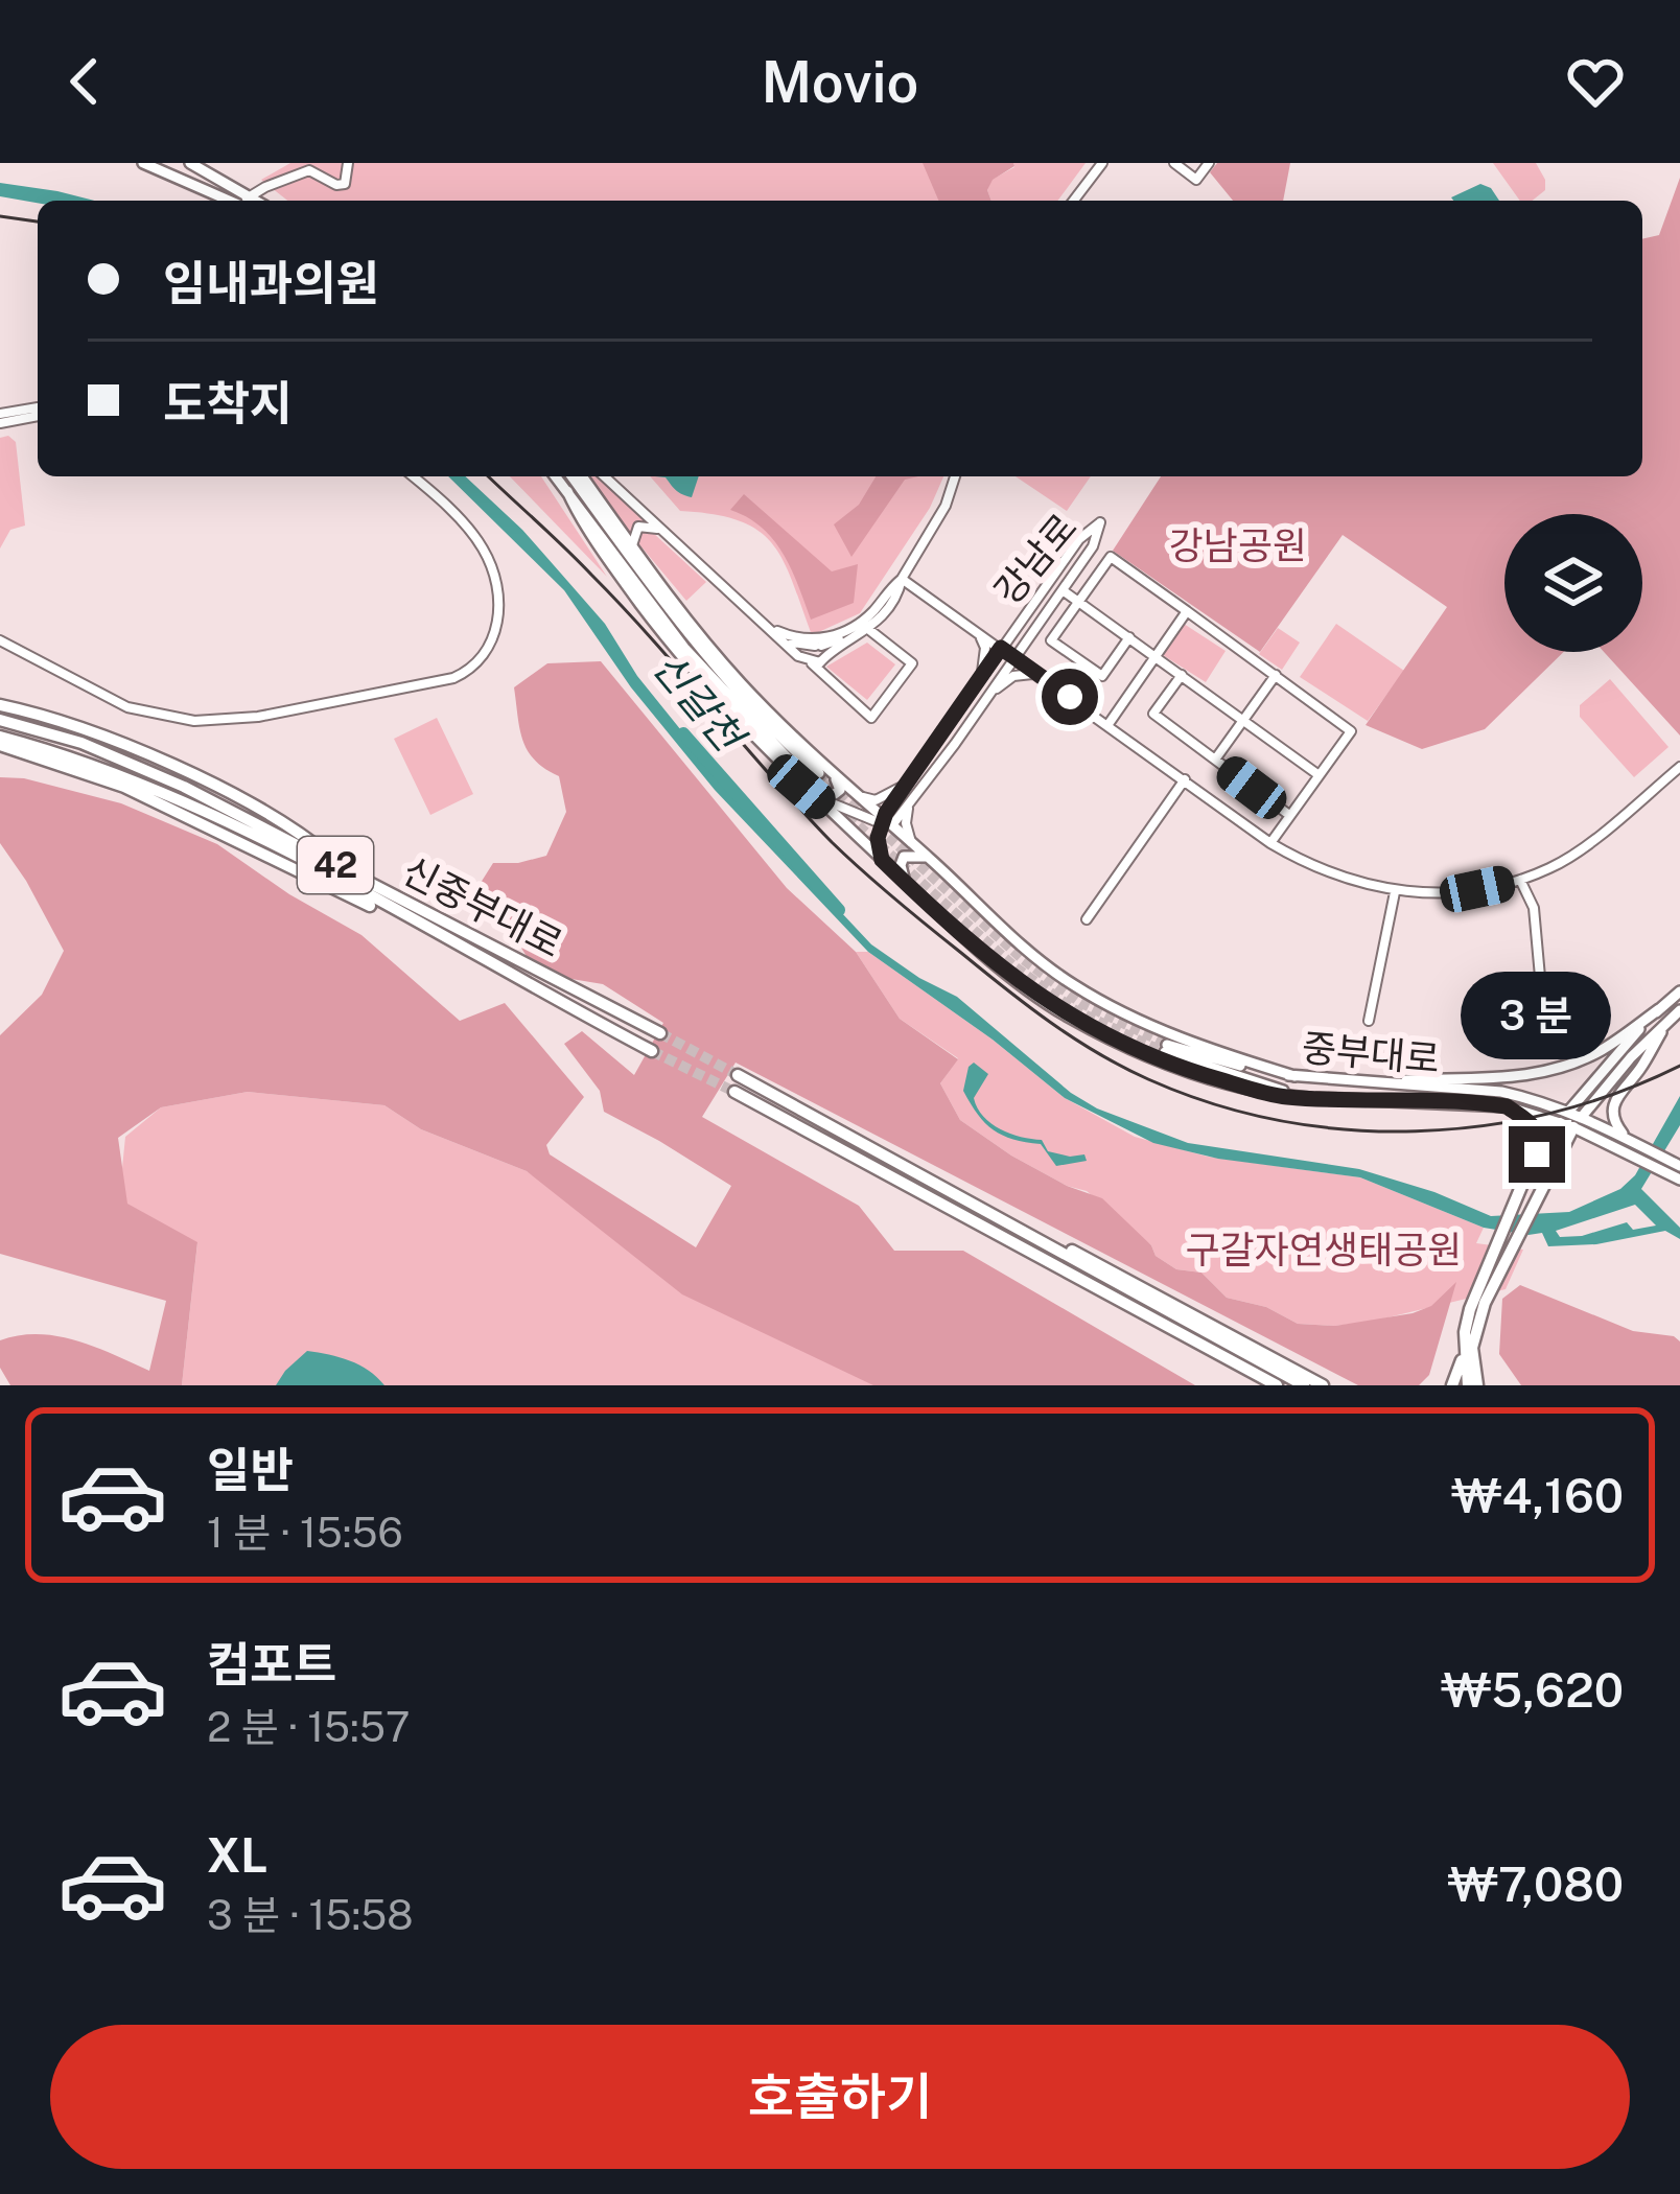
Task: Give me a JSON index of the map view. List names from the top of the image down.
{
  "streets": {
    "highway": ["42", "신중부대로"],
    "main road": ["중부대로"],
    "street": ["강남로"]
  },
  "water": ["신갈천"],
  "parks": ["강남공원", "구갈자연생태공원"],
  "page": {
    "header": "Movio",
    "banner": ["임내과의원", "도착지"],
    "bubble": "3 분",
    "list": [
      {
        "name": "일반",
        "note": "1 분 · 15:56",
        "value": "₩4,160"
      },
      {
        "name": "컴포트",
        "note": "2 분 · 15:57",
        "value": "₩5,620"
      },
      {
        "name": "XL",
        "note": "3 분 · 15:58",
        "value": "₩7,080"
      }
    ],
    "buttons": "호출하기"
  }
}
